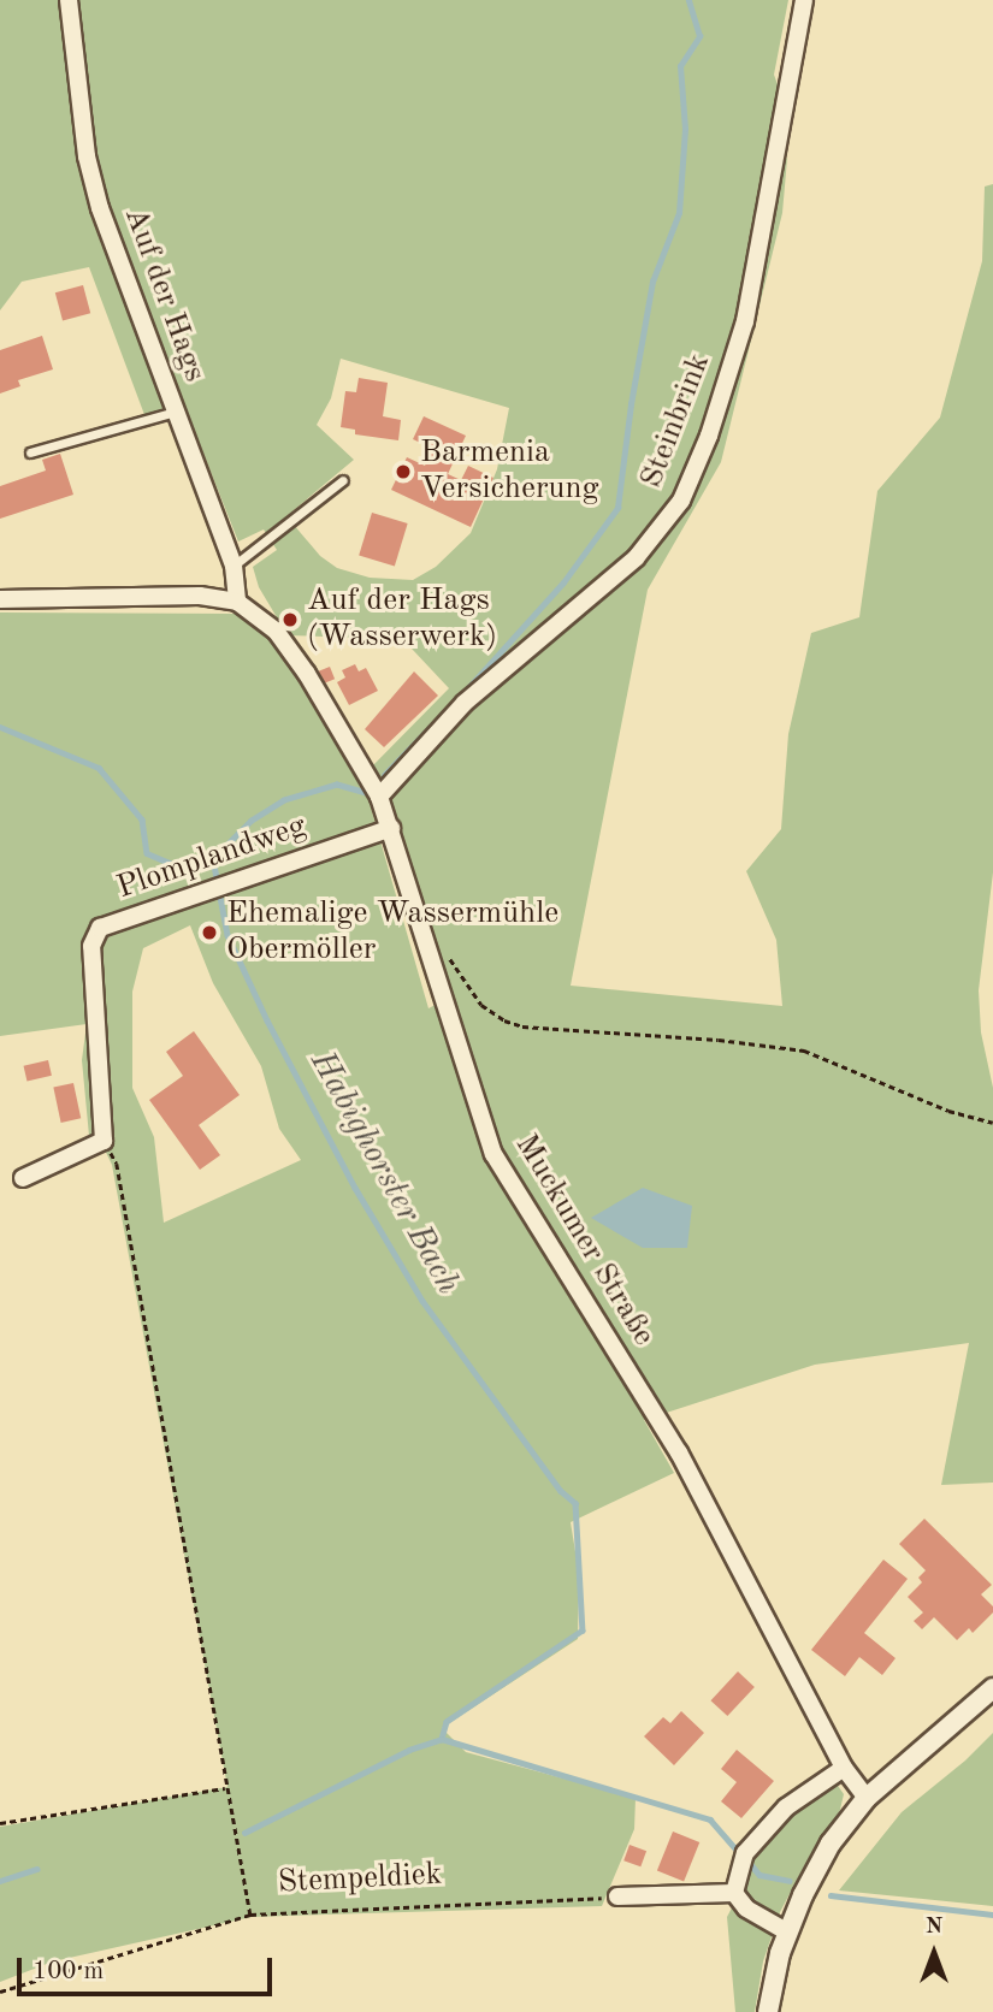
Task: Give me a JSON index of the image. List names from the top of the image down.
{
  "streets": {
    "street": [
      "Auf der Hags",
      "Steinbrink",
      "Plomplandweg",
      "Muckumer Straße"
    ],
    "path": ["Stempeldiek"]
  },
  "crossings": [
    ["Auf der Hags", "Muckumer Straße"],
    ["Steinbrink", "Muckumer Straße"],
    ["Plomplandweg", "Muckumer Straße"]
  ],
  "water": ["Habighorster Bach"],
  "places": ["Barmenia Versicherung", "Auf der Hags (Wasserwerk)", "Ehemalige Wassermühle Obermöller"],
  "scale_bar": "100 m",
  "north": "top"
}
